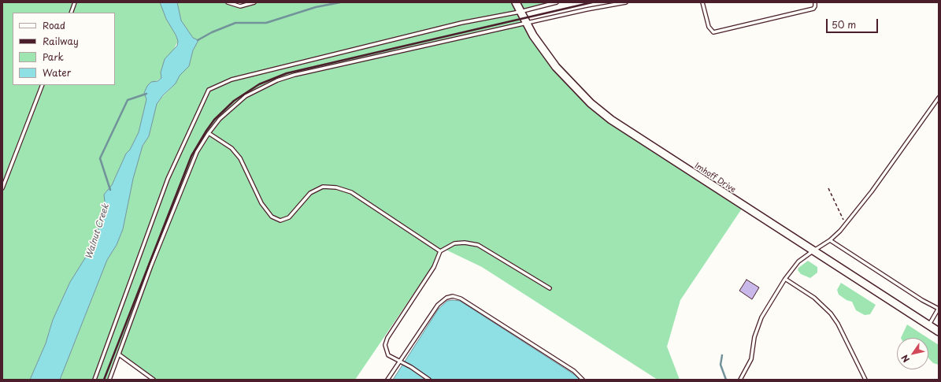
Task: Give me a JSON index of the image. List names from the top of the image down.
{
  "streets": {
    "street": ["Imhoff Drive"]
  },
  "water": ["Walnut Creek"],
  "legend": [
    "Road",
    "Railway",
    "Park",
    "Water"
  ],
  "scale_bar": "50 m",
  "north": "bottom left"
}
